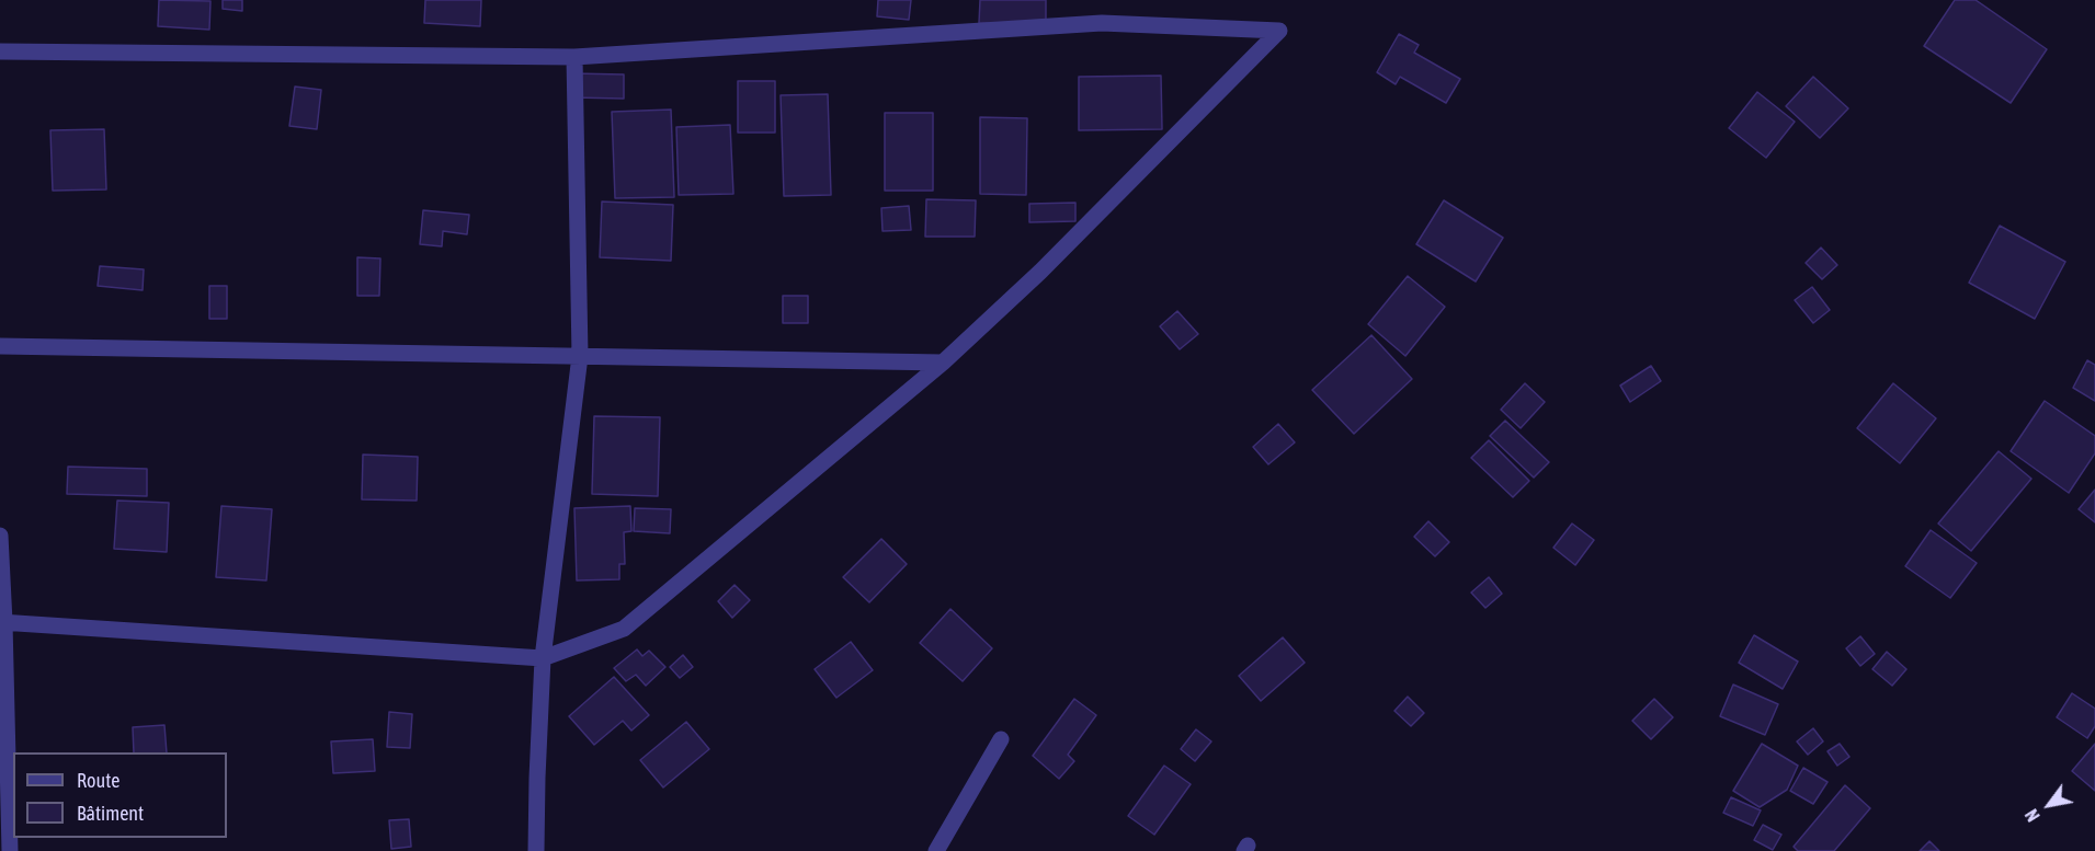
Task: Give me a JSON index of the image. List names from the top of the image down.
{
  "legend": ["Route", "Bâtiment"],
  "north": "bottom left"
}
